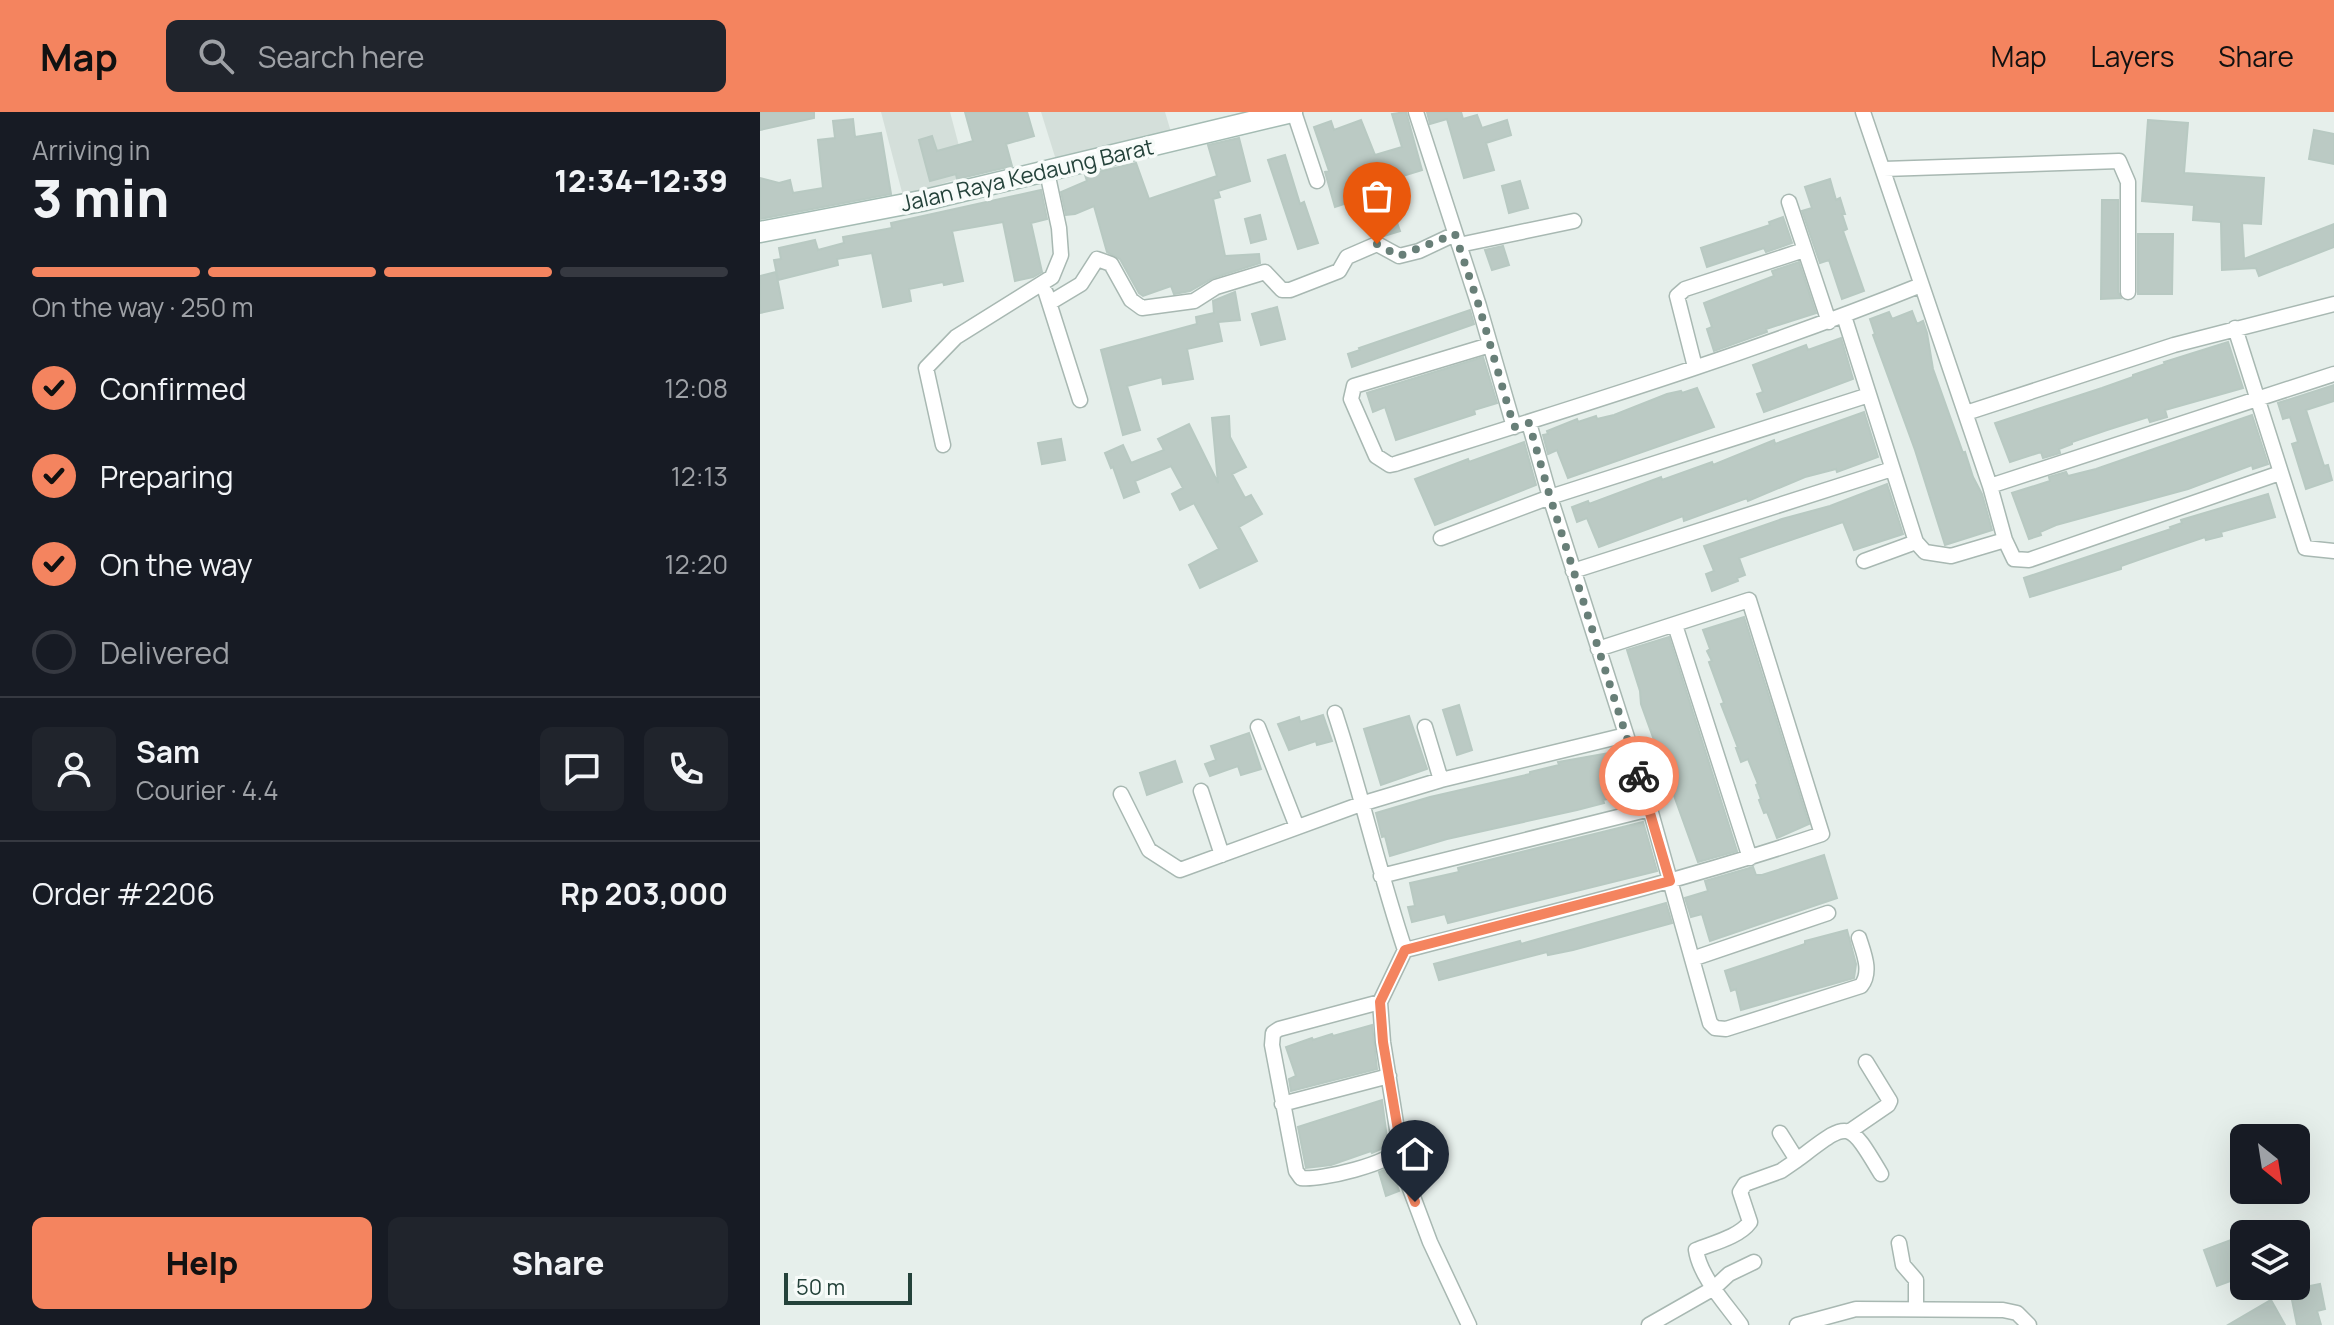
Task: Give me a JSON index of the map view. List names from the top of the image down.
{
  "streets": {
    "street": ["Jalan Raya Kedaung Barat"]
  },
  "scale_bar": "50 m",
  "north": "bottom right",
  "page": {
    "header": "Map",
    "search": "Search here",
    "nav": ["Map", "Layers", "Share"],
    "heading": ["3 min", "Arriving in", "12:34–12:39"],
    "panel": [
      "Sam",
      "Courier · 4.4",
      "Order #2206",
      "Rp 203,000"
    ],
    "bar": "On the way · 250 m",
    "list": [
      ["Confirmed", "12:08"],
      ["Preparing", "12:13"],
      ["On the way", "12:20"],
      "Delivered"
    ],
    "buttons": ["Help", "Share"],
    "scale": "50 m"
  }
}
